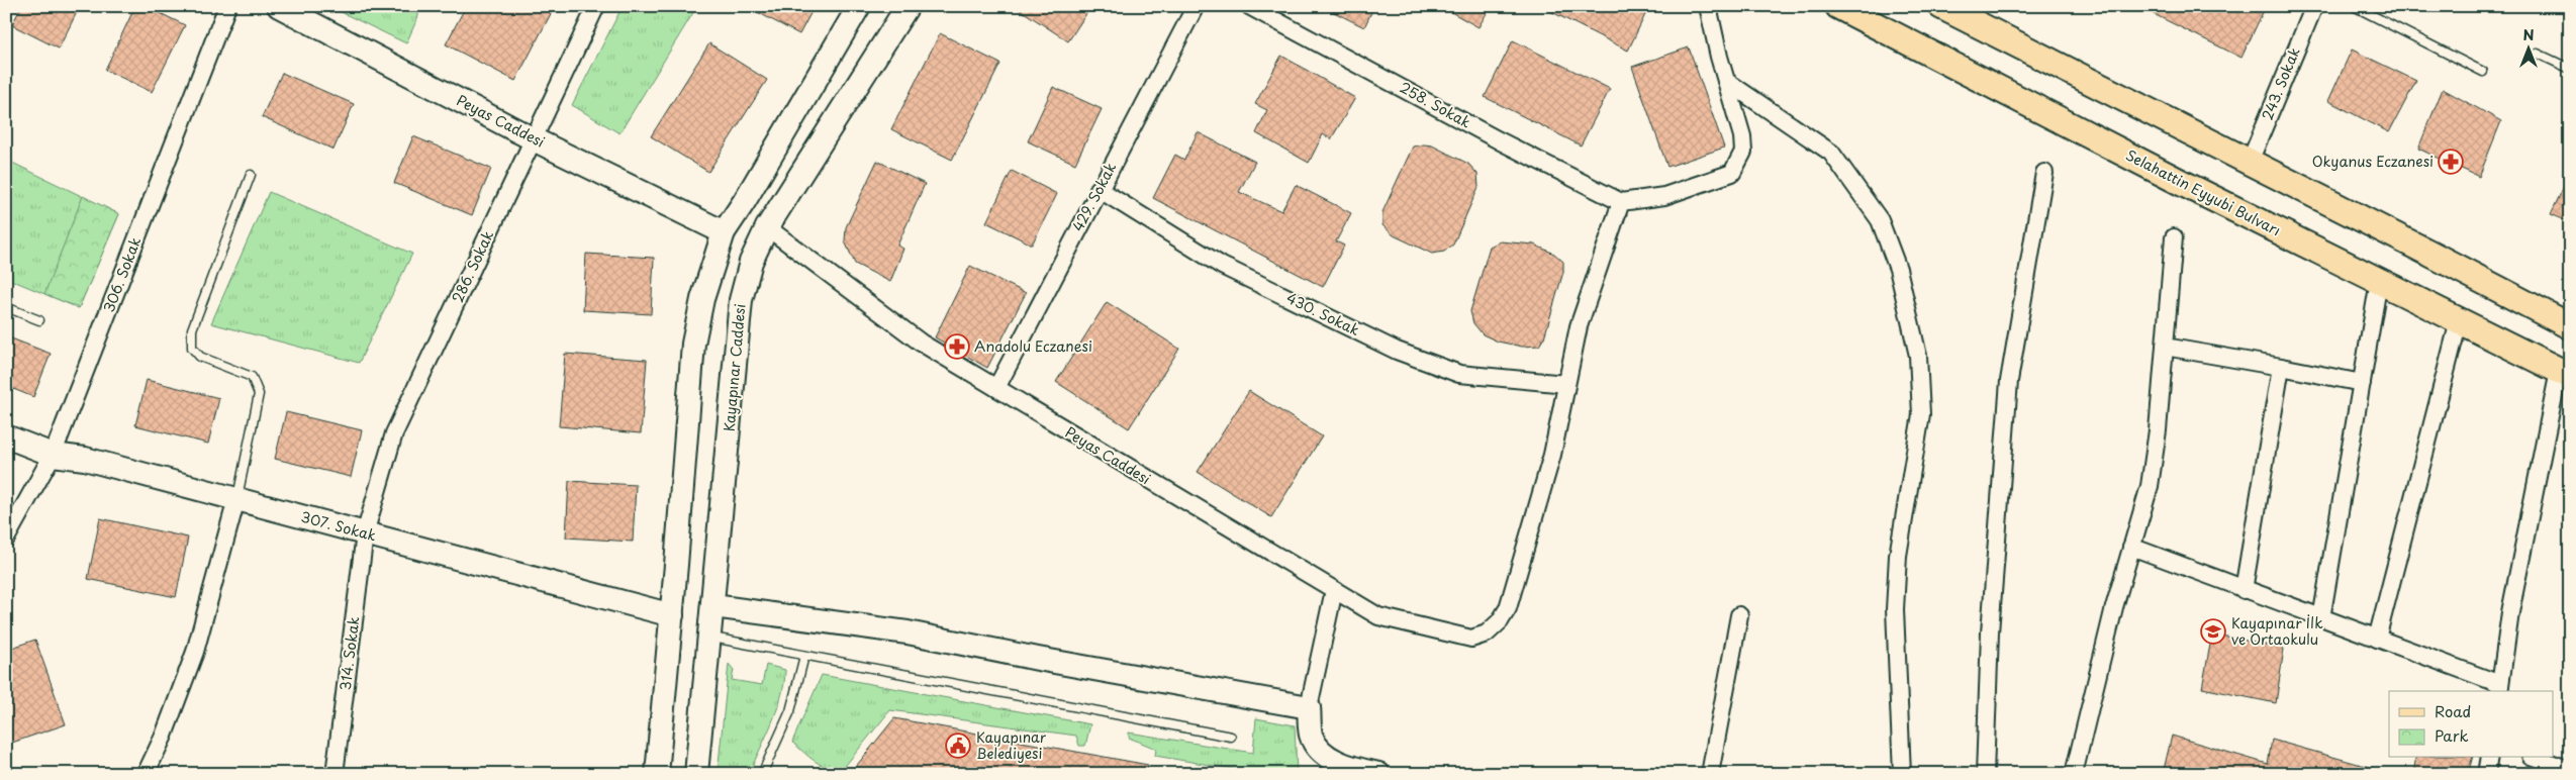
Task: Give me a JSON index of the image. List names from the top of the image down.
{
  "streets": {
    "main road": ["Selahattin Eyyubi Bulvarı"],
    "street": [
      "243. Sokak",
      "258. Sokak",
      "Peyas Caddesi",
      "429. Sokak",
      "286. Sokak",
      "306. Sokak",
      "430. Sokak",
      "Kayapınar Caddesi",
      "307. Sokak",
      "314. Sokak"
    ]
  },
  "crossings": [
    ["Peyas Caddesi", "429. Sokak"],
    ["Peyas Caddesi", "286. Sokak"],
    ["Peyas Caddesi", "430. Sokak"],
    ["Peyas Caddesi", "Kayapınar Caddesi"],
    ["429. Sokak", "430. Sokak"],
    ["286. Sokak", "307. Sokak"],
    ["286. Sokak", "314. Sokak"],
    ["306. Sokak", "307. Sokak"],
    ["307. Sokak", "314. Sokak"]
  ],
  "places": {
    "pharmacy": ["Okyanus Eczanesi", "Anadolu Eczanesi"],
    "school or university": ["Kayapınar İlk ve Ortaokulu"],
    "public building": ["Kayapınar Belediyesi"]
  },
  "legend": ["Road", "Park"],
  "north": "top"
}
